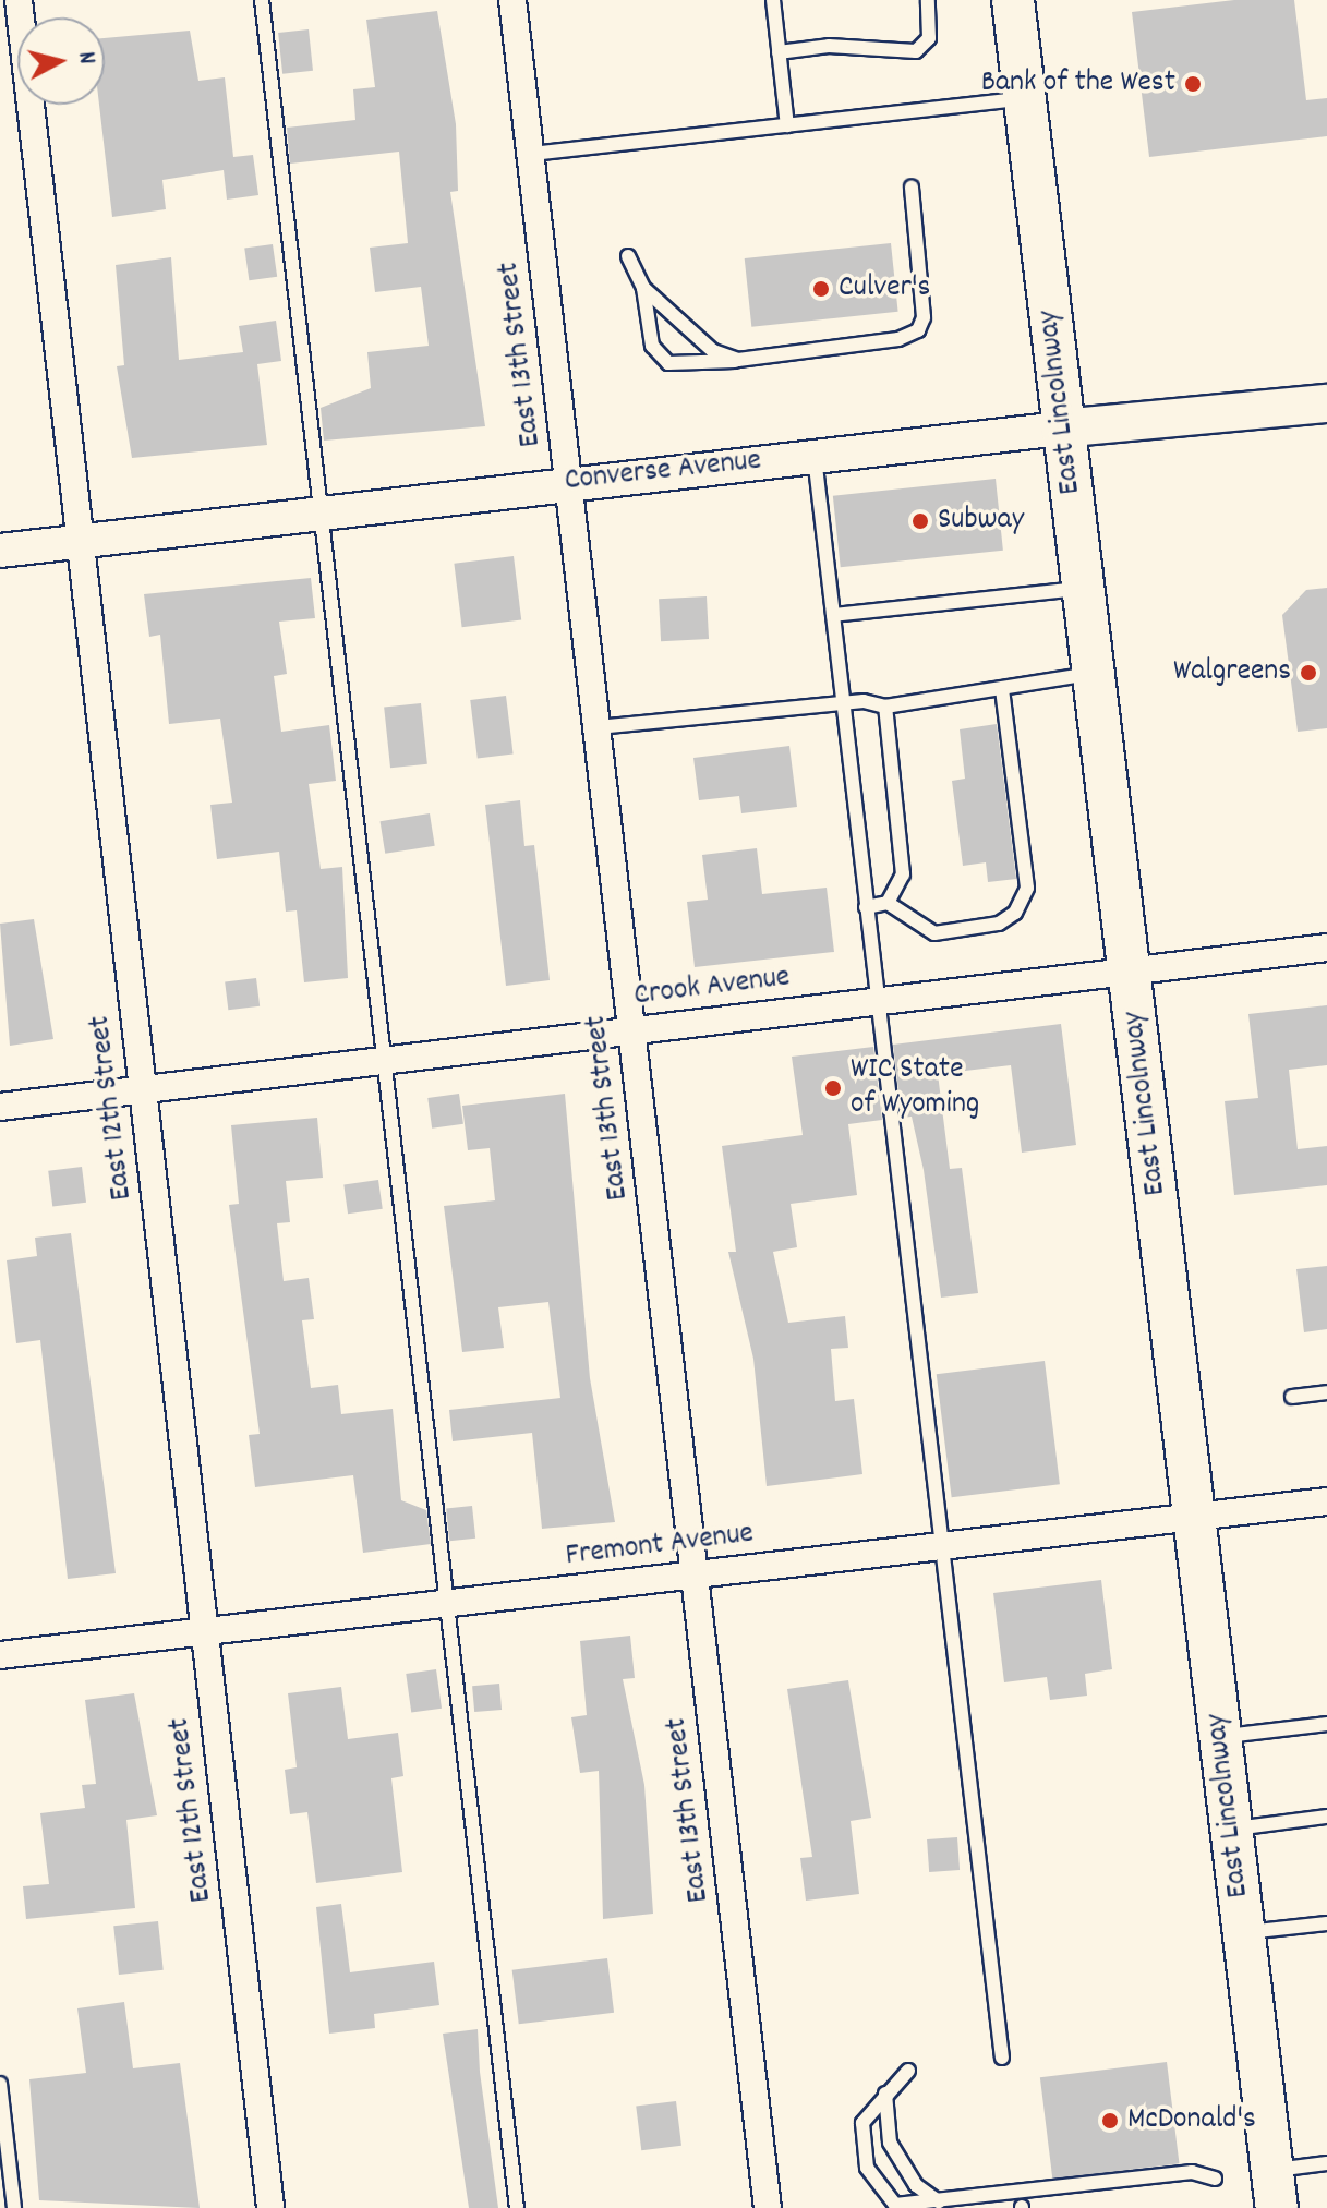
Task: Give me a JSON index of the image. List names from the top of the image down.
{
  "streets": {
    "main road": ["East Lincolnway", "Converse Avenue"],
    "street": [
      "East 13th Street",
      "Crook Avenue",
      "East 12th Street",
      "Fremont Avenue"
    ]
  },
  "crossings": [
    ["East 13th Street", "Converse Avenue"],
    ["East 13th Street", "Crook Avenue"],
    ["East 13th Street", "Fremont Avenue"],
    ["East Lincolnway", "Converse Avenue"],
    ["East Lincolnway", "Crook Avenue"],
    ["East Lincolnway", "Fremont Avenue"],
    ["Converse Avenue", "East 12th Street"],
    ["Crook Avenue", "East 12th Street"],
    ["East 12th Street", "Fremont Avenue"]
  ],
  "places": [
    "Bank of the West",
    "Culver's",
    "Subway",
    "Walgreens",
    "WIC State of Wyoming",
    "McDonald's"
  ],
  "north": "right"
}
